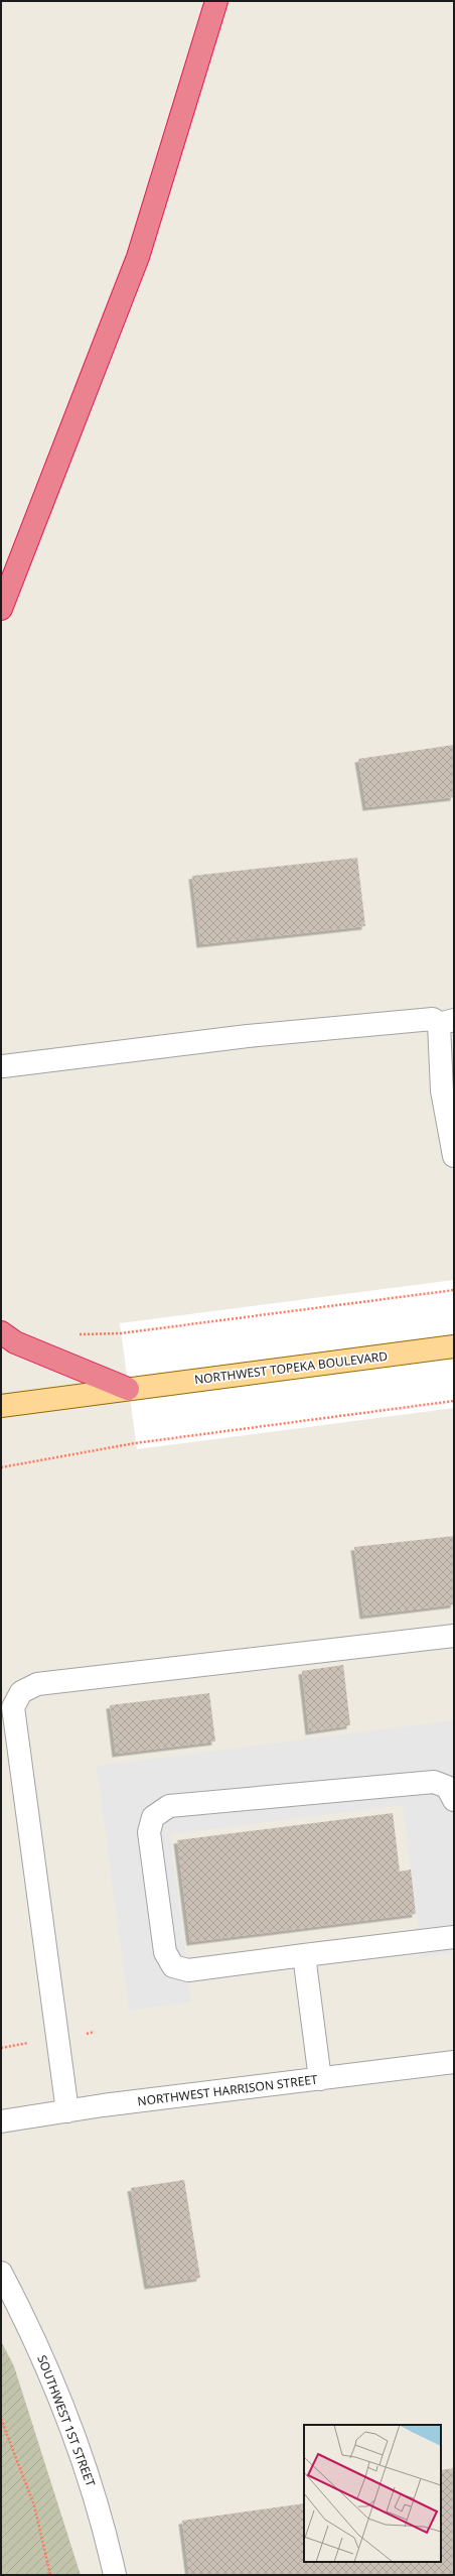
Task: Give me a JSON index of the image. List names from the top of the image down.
{
  "streets": {
    "main road": ["NORTHWEST TOPEKA BOULEVARD"],
    "street": ["NORTHWEST HARRISON STREET", "SOUTHWEST 1ST STREET"]
  }
}
